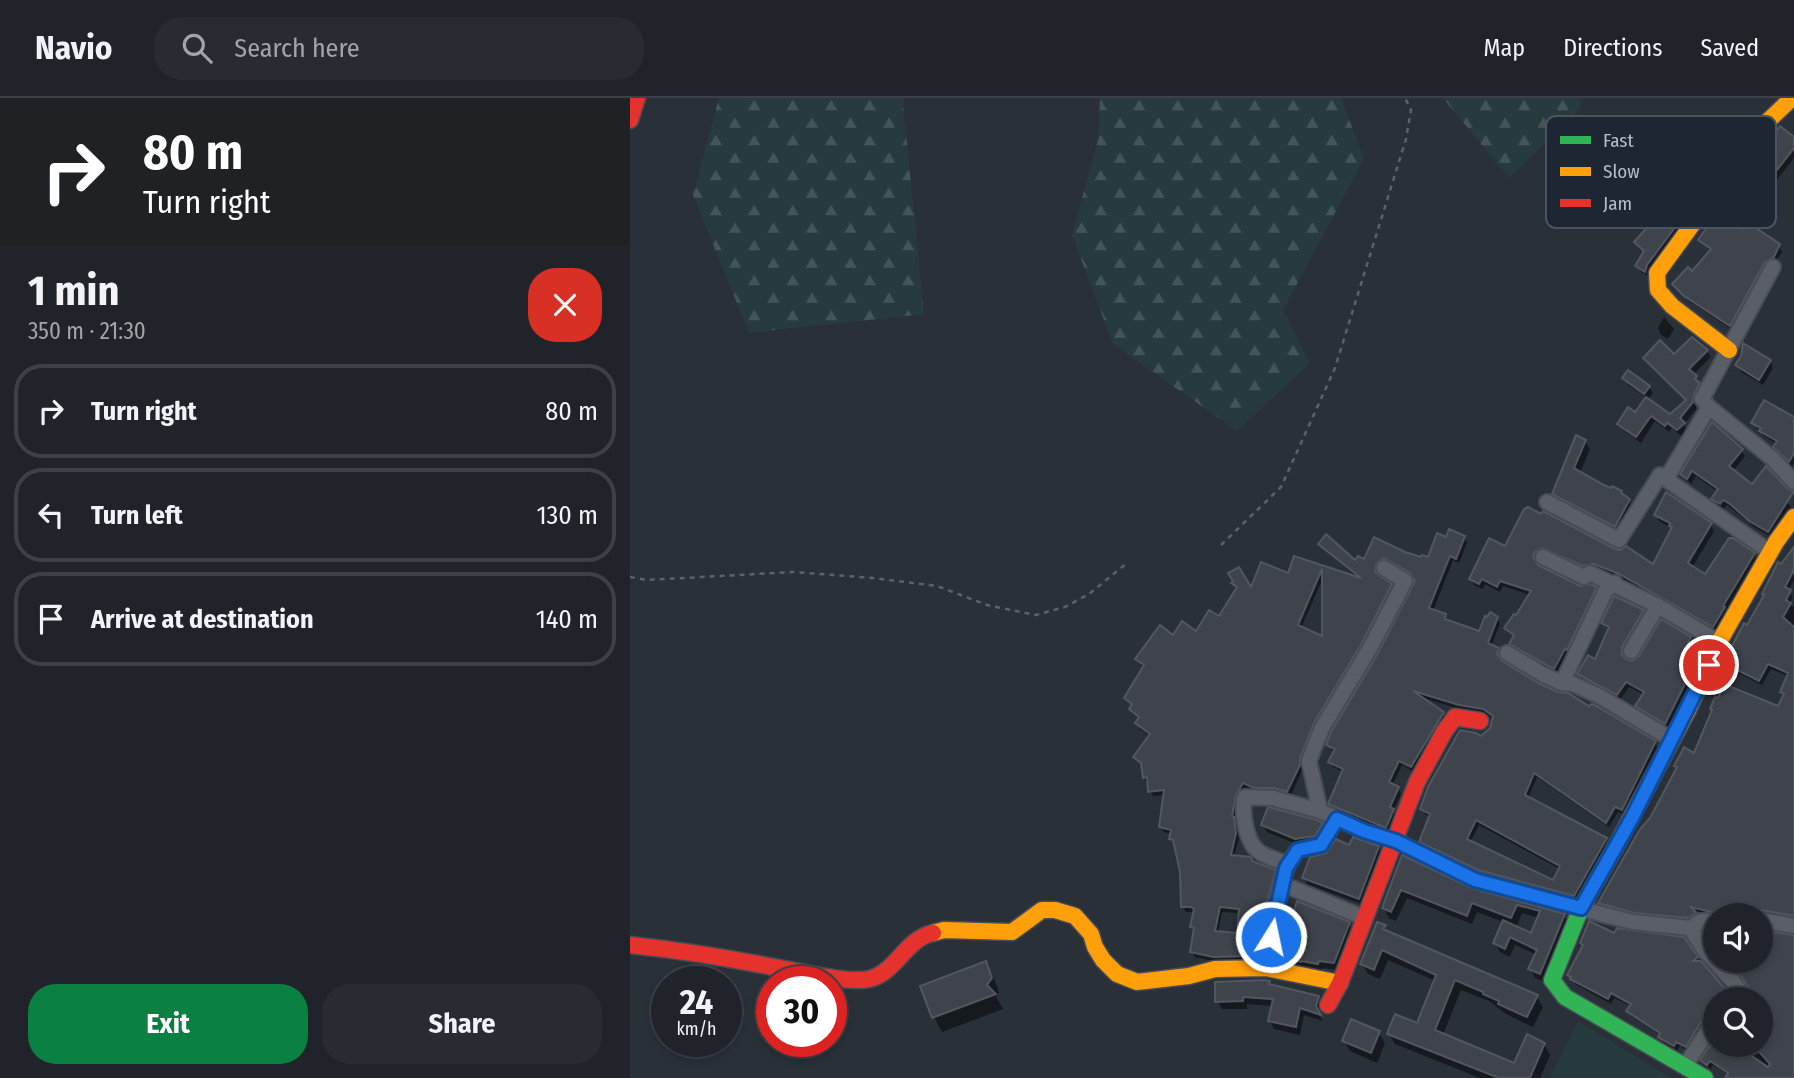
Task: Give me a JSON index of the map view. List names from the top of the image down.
{
  "legend": ["Fast", "Slow", "Jam"],
  "page": {
    "header": "Navio",
    "search": "Search here",
    "nav": ["Map", "Directions", "Saved"],
    "turn": ["80 m", "Turn right"],
    "heading": ["1 min", "350 m · 21:30"],
    "list": [
      {
        "name": "Turn right",
        "value": "80 m"
      },
      {
        "name": "Turn left",
        "value": "130 m"
      },
      {
        "name": "Arrive at destination",
        "value": "140 m"
      }
    ],
    "speed": "24 km/h",
    "limit": "30",
    "buttons": ["Exit", "Share"]
  }
}
